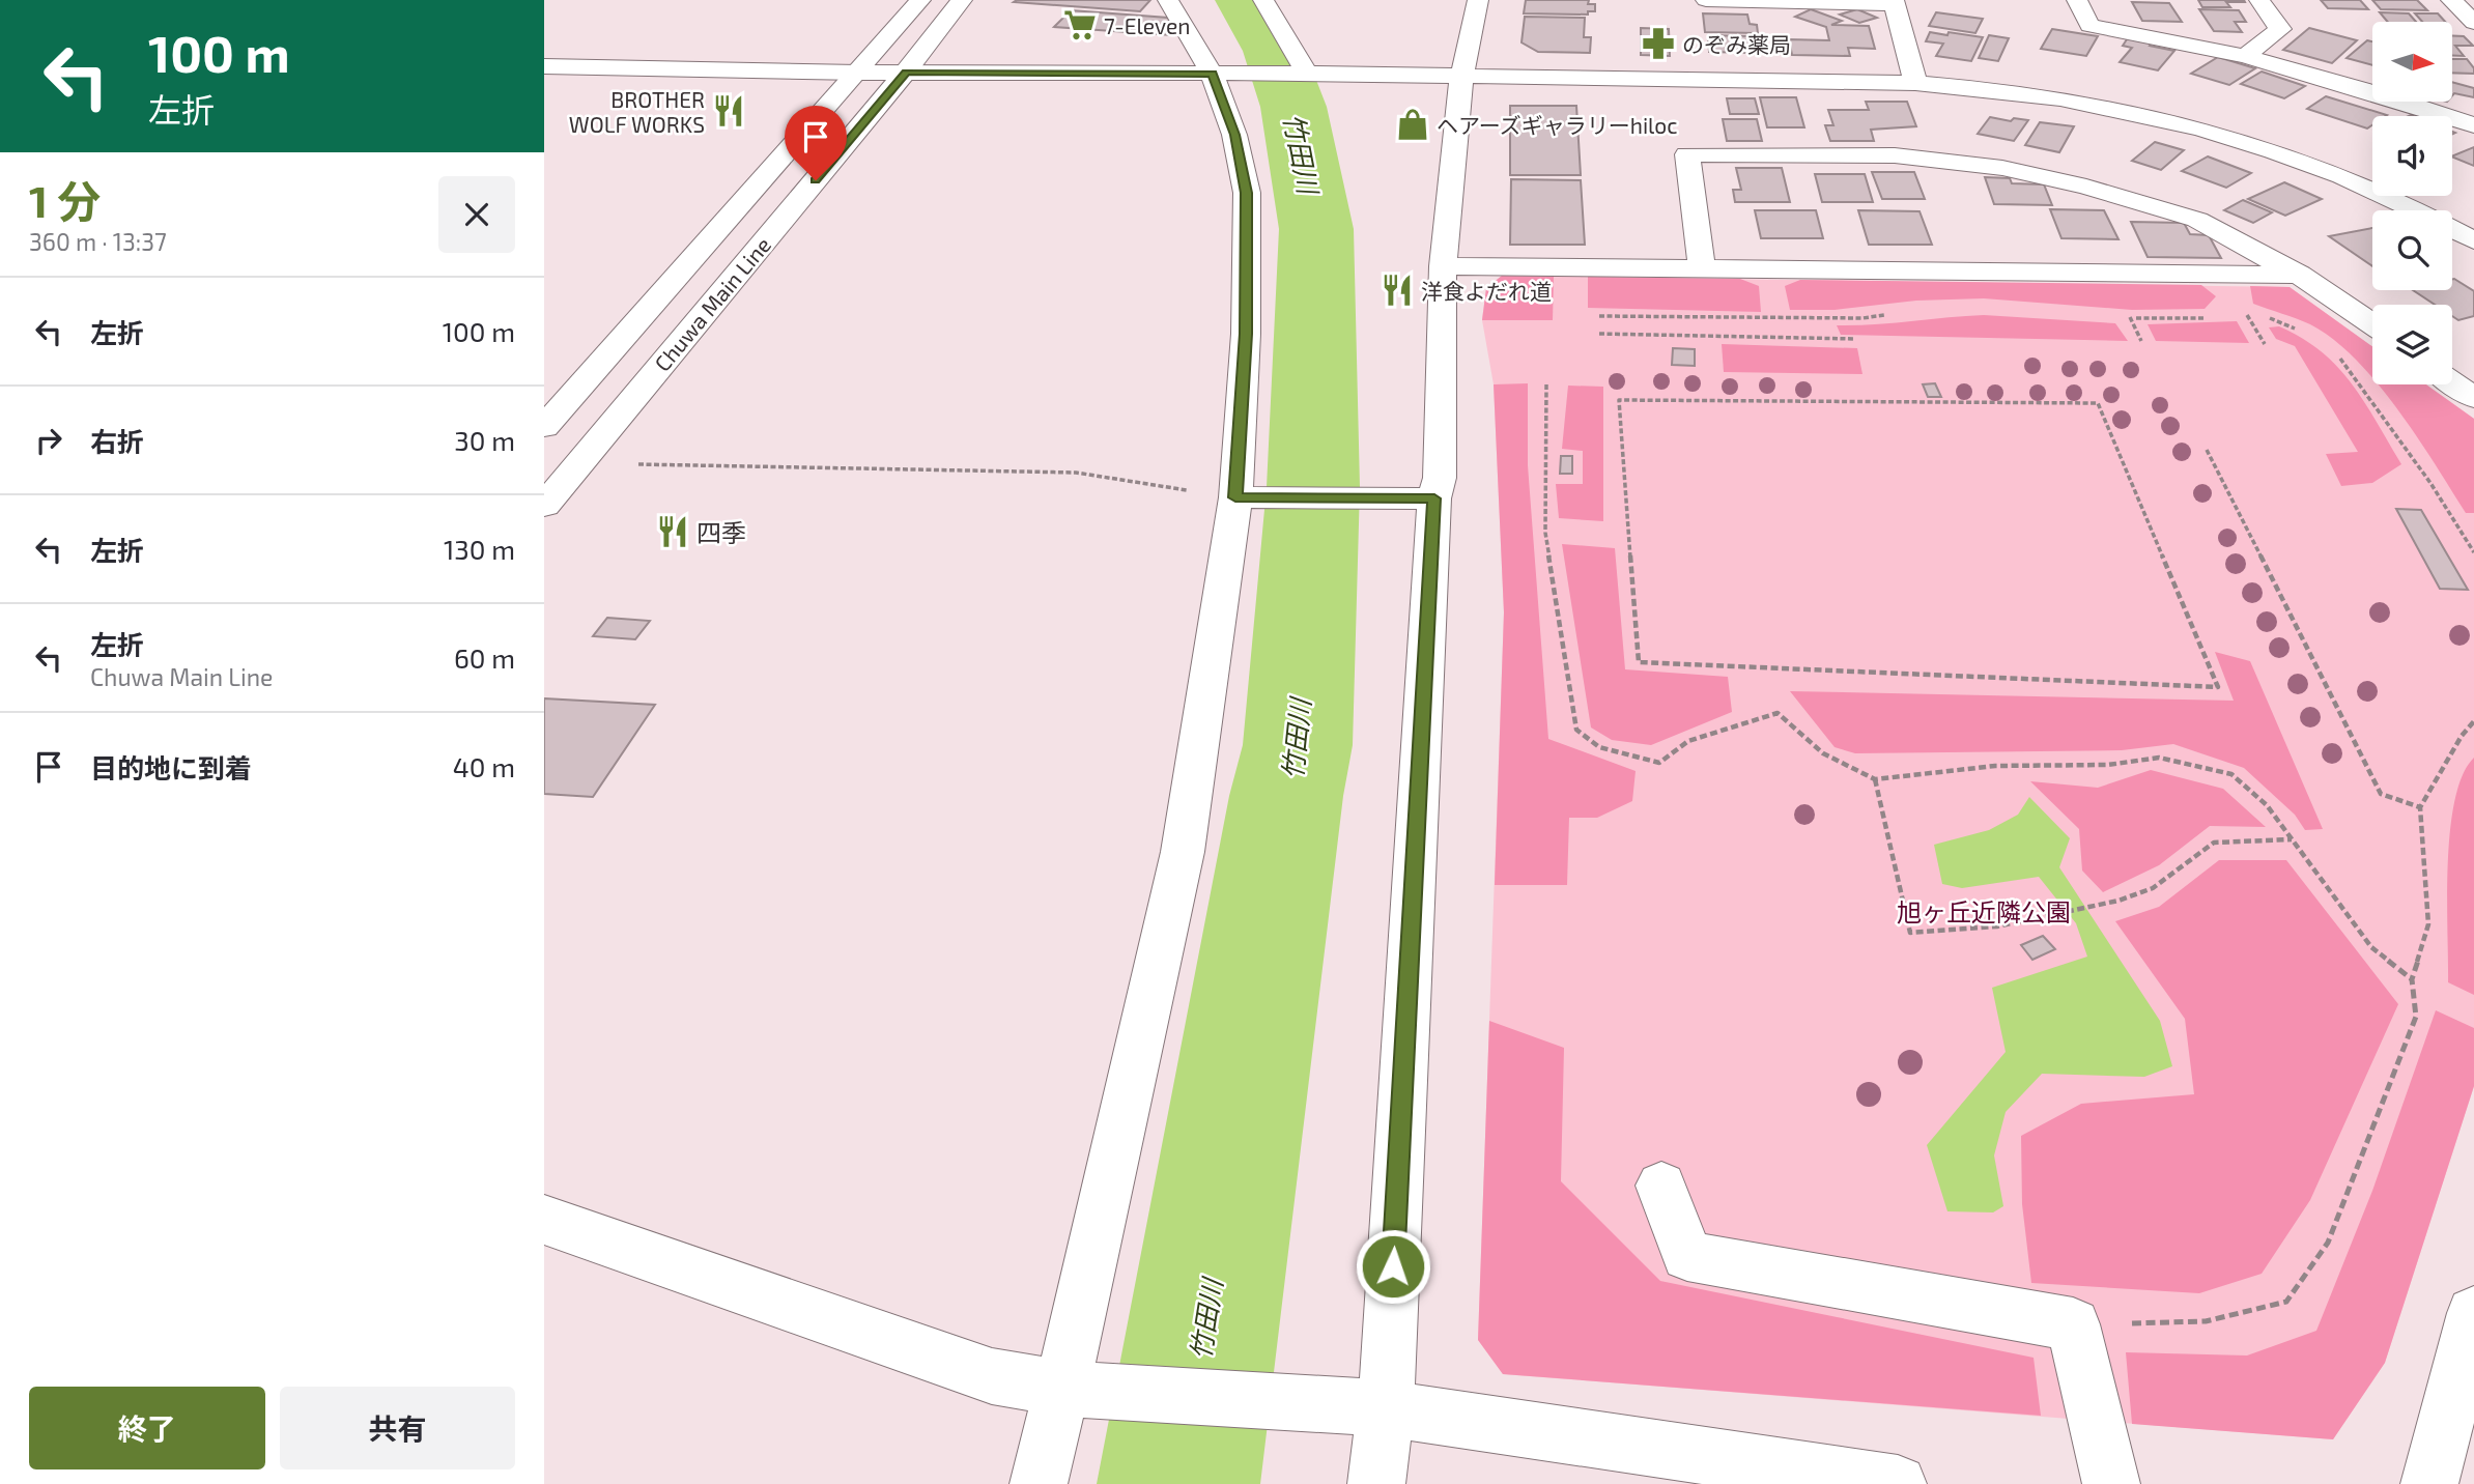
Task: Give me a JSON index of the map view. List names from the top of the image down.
{
  "streets": {
    "street": ["Chuwa Main Line"]
  },
  "water": ["竹田川"],
  "parks": ["旭ヶ丘近隣公園"],
  "places": {
    "supermarket": ["7-Eleven"],
    "pharmacy": ["のぞみ薬局"],
    "restaurant": ["BROTHER WOLF WORKS", "洋食よだれ道", "四季"],
    "shop": ["ヘアーズギャラリーhiloc"]
  },
  "north": "right",
  "page": {
    "turn": ["100 m", "左折"],
    "heading": ["1 分", "360 m · 13:37"],
    "list": [
      {
        "name": "左折",
        "value": "100 m"
      },
      {
        "name": "右折",
        "value": "30 m"
      },
      {
        "name": "左折",
        "value": "130 m"
      },
      {
        "name": "左折",
        "note": "Chuwa Main Line",
        "value": "60 m"
      },
      {
        "name": "目的地に到着",
        "value": "40 m"
      }
    ],
    "buttons": ["終了", "共有"]
  }
}
